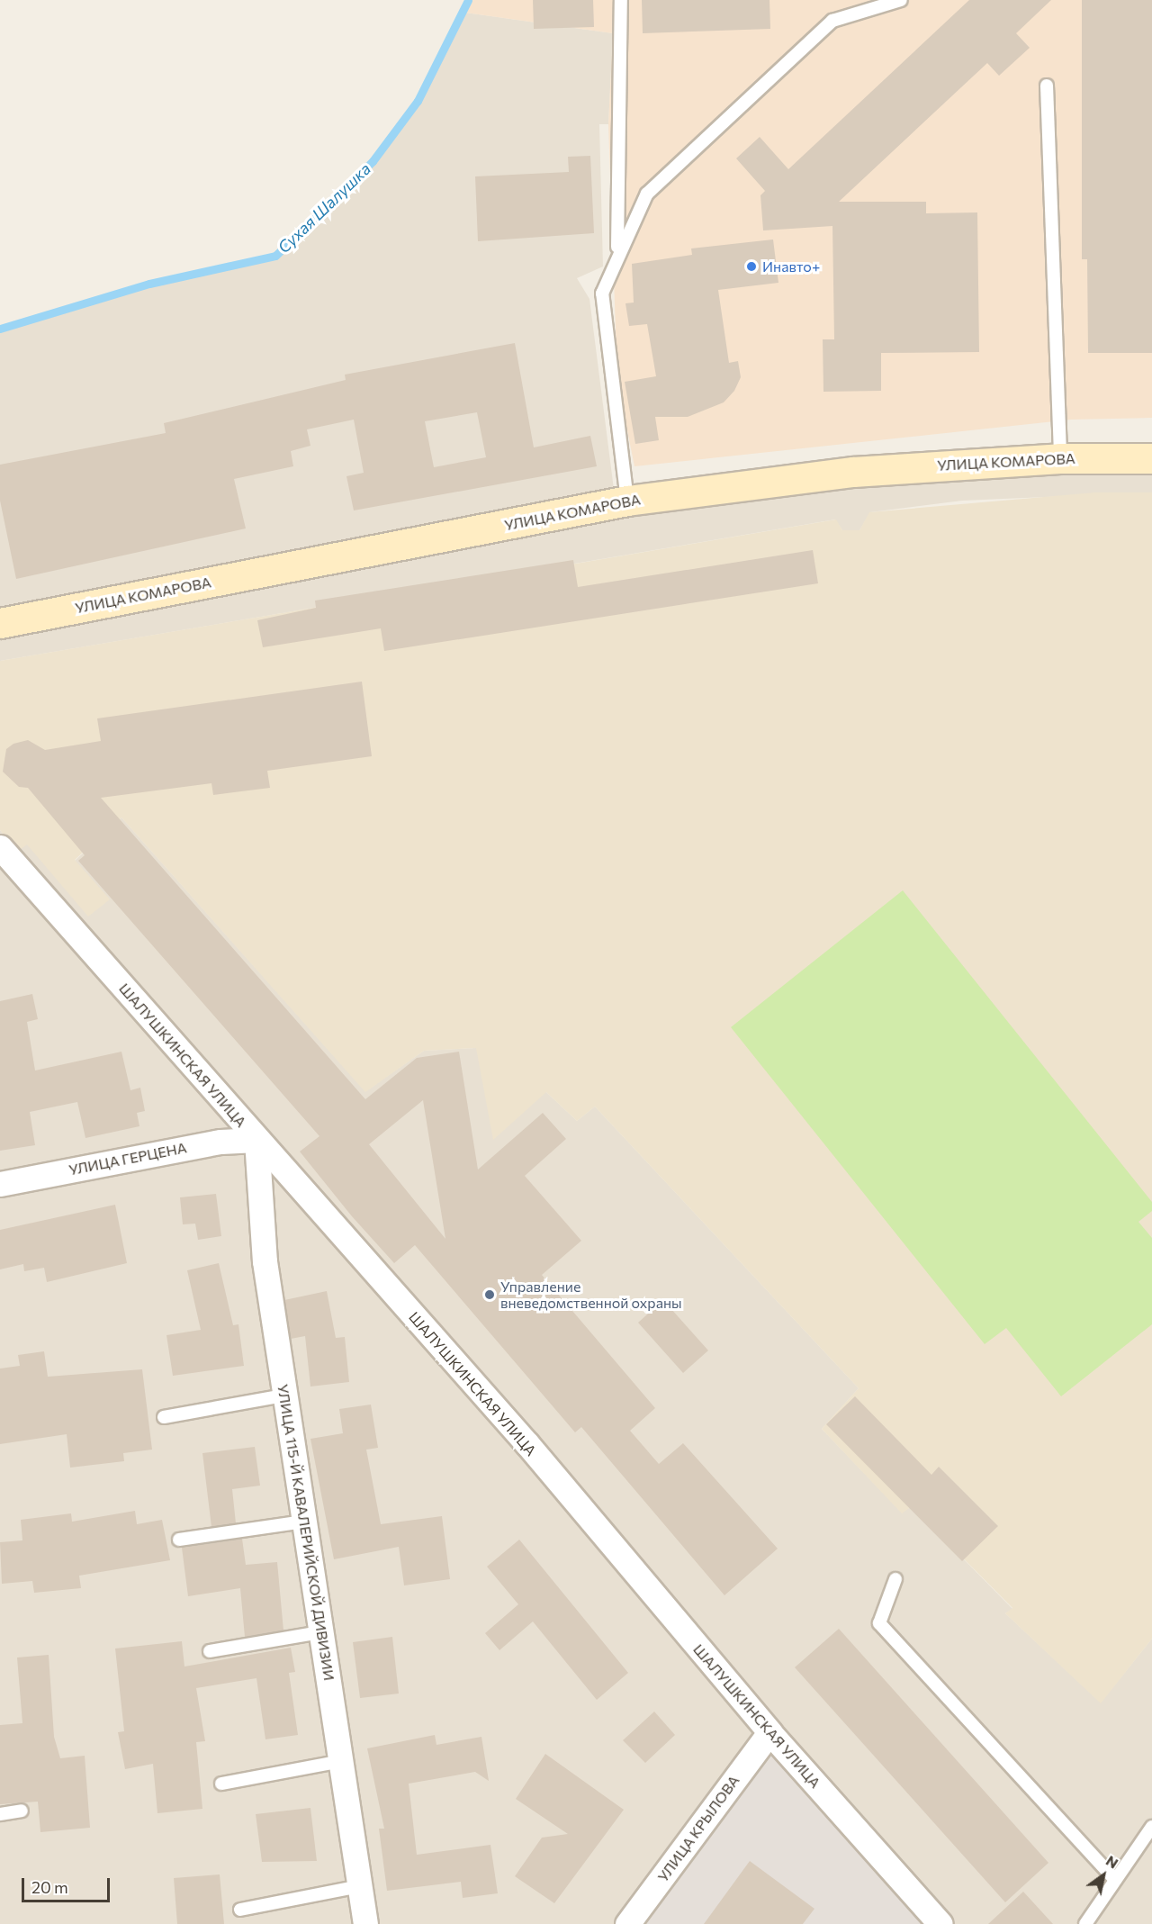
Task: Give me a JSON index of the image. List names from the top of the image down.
{
  "streets": {
    "main road": ["УЛИЦА КОМАРОВА"],
    "street": [
      "ШАЛУШКИНСКАЯ УЛИЦА",
      "УЛИЦА ГЕРЦЕНА",
      "УЛИЦА 115-Й КАВАЛЕРИЙСКОЙ ДИВИЗИИ",
      "УЛИЦА КРЫЛОВА"
    ]
  },
  "crossings": [
    ["ШАЛУШКИНСКАЯ УЛИЦА", "УЛИЦА ГЕРЦЕНА"],
    ["ШАЛУШКИНСКАЯ УЛИЦА", "УЛИЦА 115-Й КАВАЛЕРИЙСКОЙ ДИВИЗИИ"],
    ["ШАЛУШКИНСКАЯ УЛИЦА", "УЛИЦА КРЫЛОВА"],
    ["УЛИЦА ГЕРЦЕНА", "УЛИЦА 115-Й КАВАЛЕРИЙСКОЙ ДИВИЗИИ"]
  ],
  "water": ["Сухая Шалушка"],
  "places": ["Инавто+", "Управление вневедомственной охраны"],
  "scale_bar": "20 m",
  "north": "top right"
}
